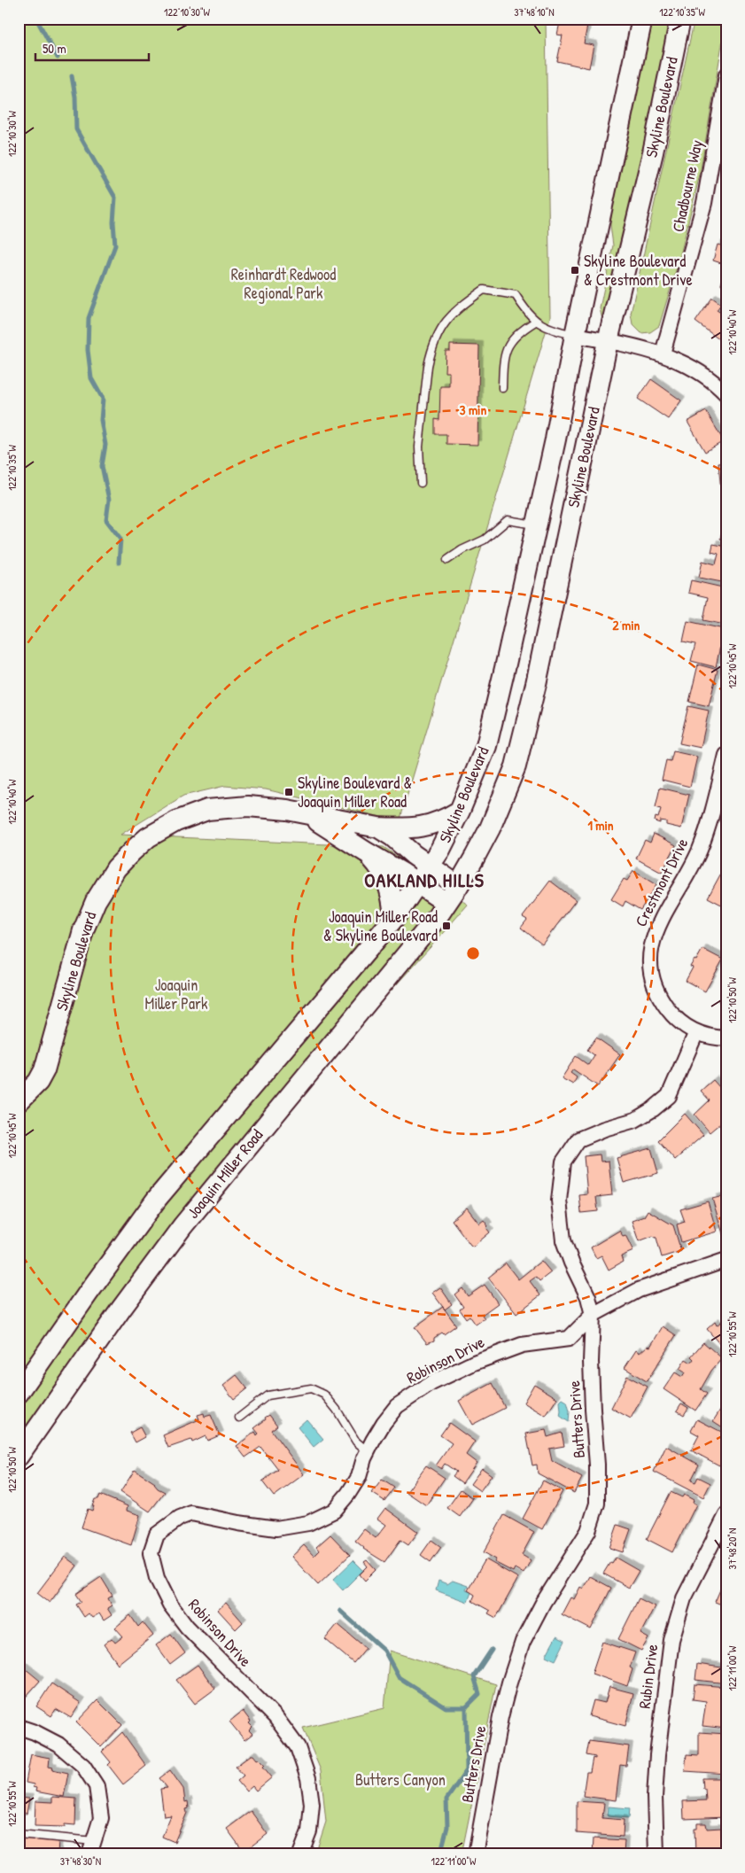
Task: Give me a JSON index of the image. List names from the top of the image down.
{
  "streets": {
    "main road": ["Skyline Boulevard", "Joaquin Miller Road"],
    "street": [
      "Chadbourne Way",
      "Crestmont Drive",
      "Robinson Drive",
      "Butters Drive",
      "Rubin Drive"
    ]
  },
  "crossings": [
    ["Skyline Boulevard", "Joaquin Miller Road"],
    ["Crestmont Drive", "Butters Drive"],
    ["Robinson Drive", "Butters Drive"]
  ],
  "districts": ["OAKLAND HILLS"],
  "parks": ["Reinhardt Redwood Regional Park", "Joaquin Miller Park", "Butters Canyon"],
  "places": {
    "transit": ["Skyline Boulevard & Crestmont Drive", "Skyline Boulevard & Joaquin Miller Road", "Joaquin Miller Road & Skyline Boulevard"]
  },
  "scale_bar": "50 m",
  "coordinates": [
    "122°10'30\"W",
    "37°48'10\"N",
    "122°10'35\"W",
    "122°10'40\"W",
    "122°10'45\"W",
    "122°10'50\"W",
    "122°10'55\"W",
    "37°48'20\"N",
    "122°11'00\"W",
    "37°48'30\"N"
  ],
  "rings": ["3 min", "2 min", "1 min"]
}
